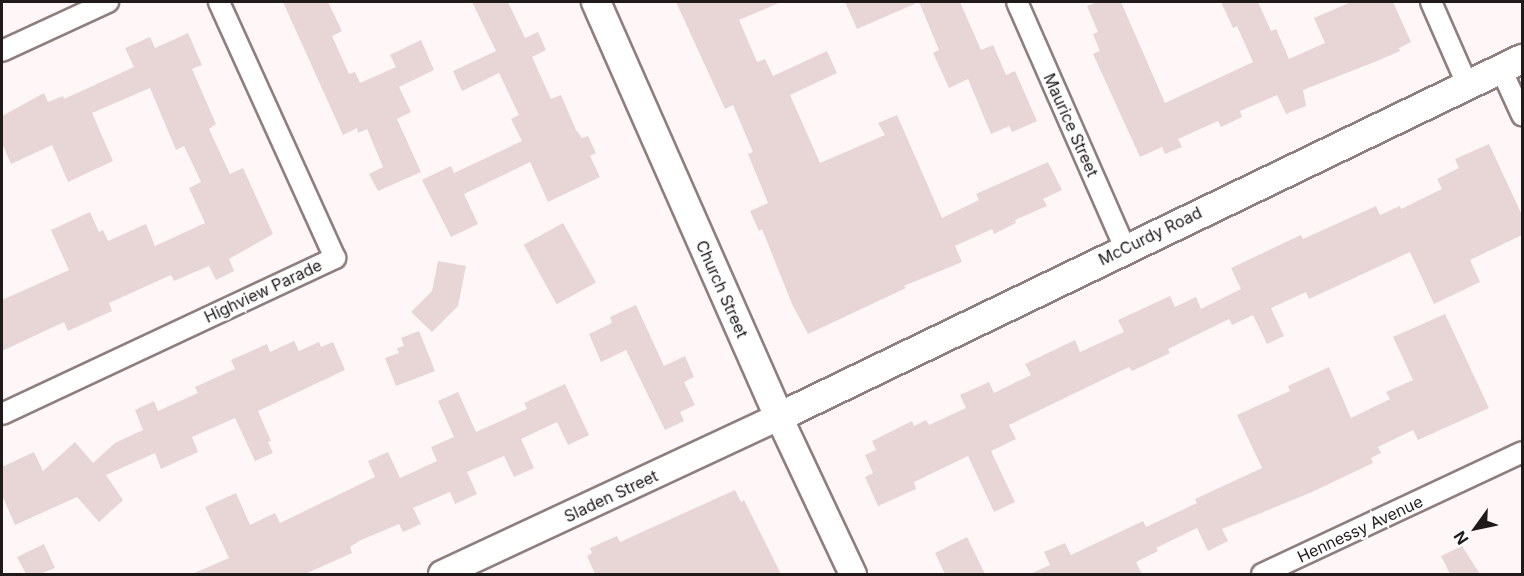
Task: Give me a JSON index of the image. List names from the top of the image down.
{
  "streets": {
    "main road": ["McCurdy Road", "Church Street"],
    "street": [
      "Maurice Street",
      "Highview Parade",
      "Sladen Street",
      "Hennessy Avenue"
    ]
  },
  "crossings": [
    ["Maurice Street", "McCurdy Road"],
    ["McCurdy Road", "Church Street"],
    ["McCurdy Road", "Sladen Street"],
    ["Church Street", "Sladen Street"]
  ],
  "north": "bottom left"
}
